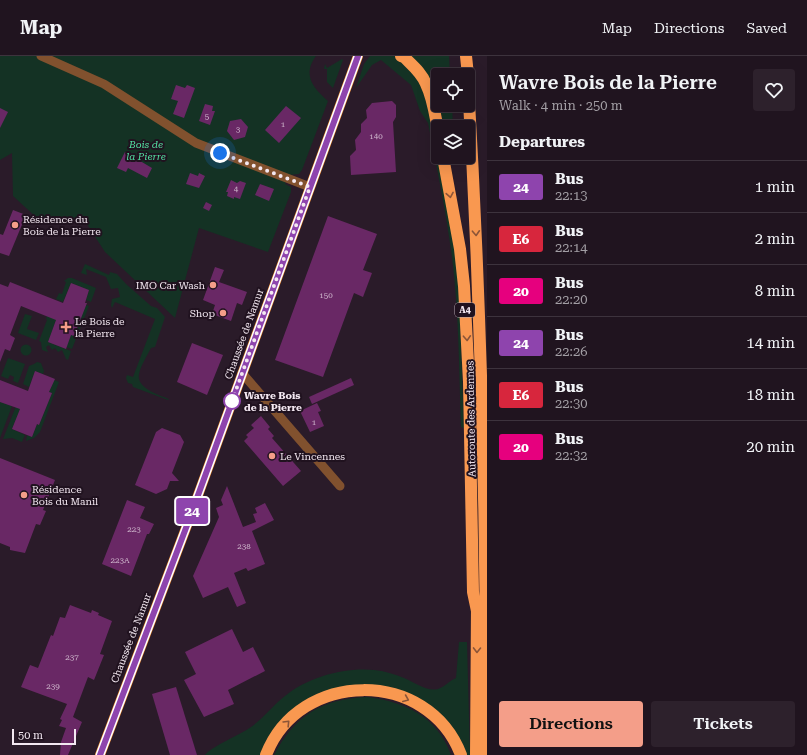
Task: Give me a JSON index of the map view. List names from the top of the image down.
{
  "streets": {
    "highway": ["A4", "Autoroute des Ardennes"],
    "main road": ["Chaussée de Namur"]
  },
  "parks": ["Bois de la Pierre"],
  "places": {
    "other": [
      "Résidence du Bois de la Pierre",
      "IMO Car Wash",
      "Shop",
      "Wavre Bois de la Pierre",
      "Le Vincennes",
      "Résidence Bois du Manil"
    ],
    "health": ["Le Bois de la Pierre"]
  },
  "lines": ["bus line 24"],
  "house_numbers": [
    "5",
    "1",
    "3",
    "140",
    "4",
    "150",
    "1",
    "223",
    "238",
    "223A",
    "237",
    "239"
  ],
  "scale_bar": "50 m",
  "page": {
    "header": "Map",
    "nav": ["Map", "Directions", "Saved"],
    "on_map": "24",
    "heading": [
      ["Wavre Bois de la Pierre", "Walk · 4 min · 250 m"],
      "Departures"
    ],
    "list": [
      {
        "mark": "24",
        "name": "Bus",
        "note": "22:13",
        "value": "1 min"
      },
      {
        "mark": "E6",
        "name": "Bus",
        "note": "22:14",
        "value": "2 min"
      },
      {
        "mark": "20",
        "name": "Bus",
        "note": "22:20",
        "value": "8 min"
      },
      {
        "mark": "24",
        "name": "Bus",
        "note": "22:26",
        "value": "14 min"
      },
      {
        "mark": "E6",
        "name": "Bus",
        "note": "22:30",
        "value": "18 min"
      },
      {
        "mark": "20",
        "name": "Bus",
        "note": "22:32",
        "value": "20 min"
      }
    ],
    "buttons": ["Directions", "Tickets"],
    "scale": "50 m"
  }
}
